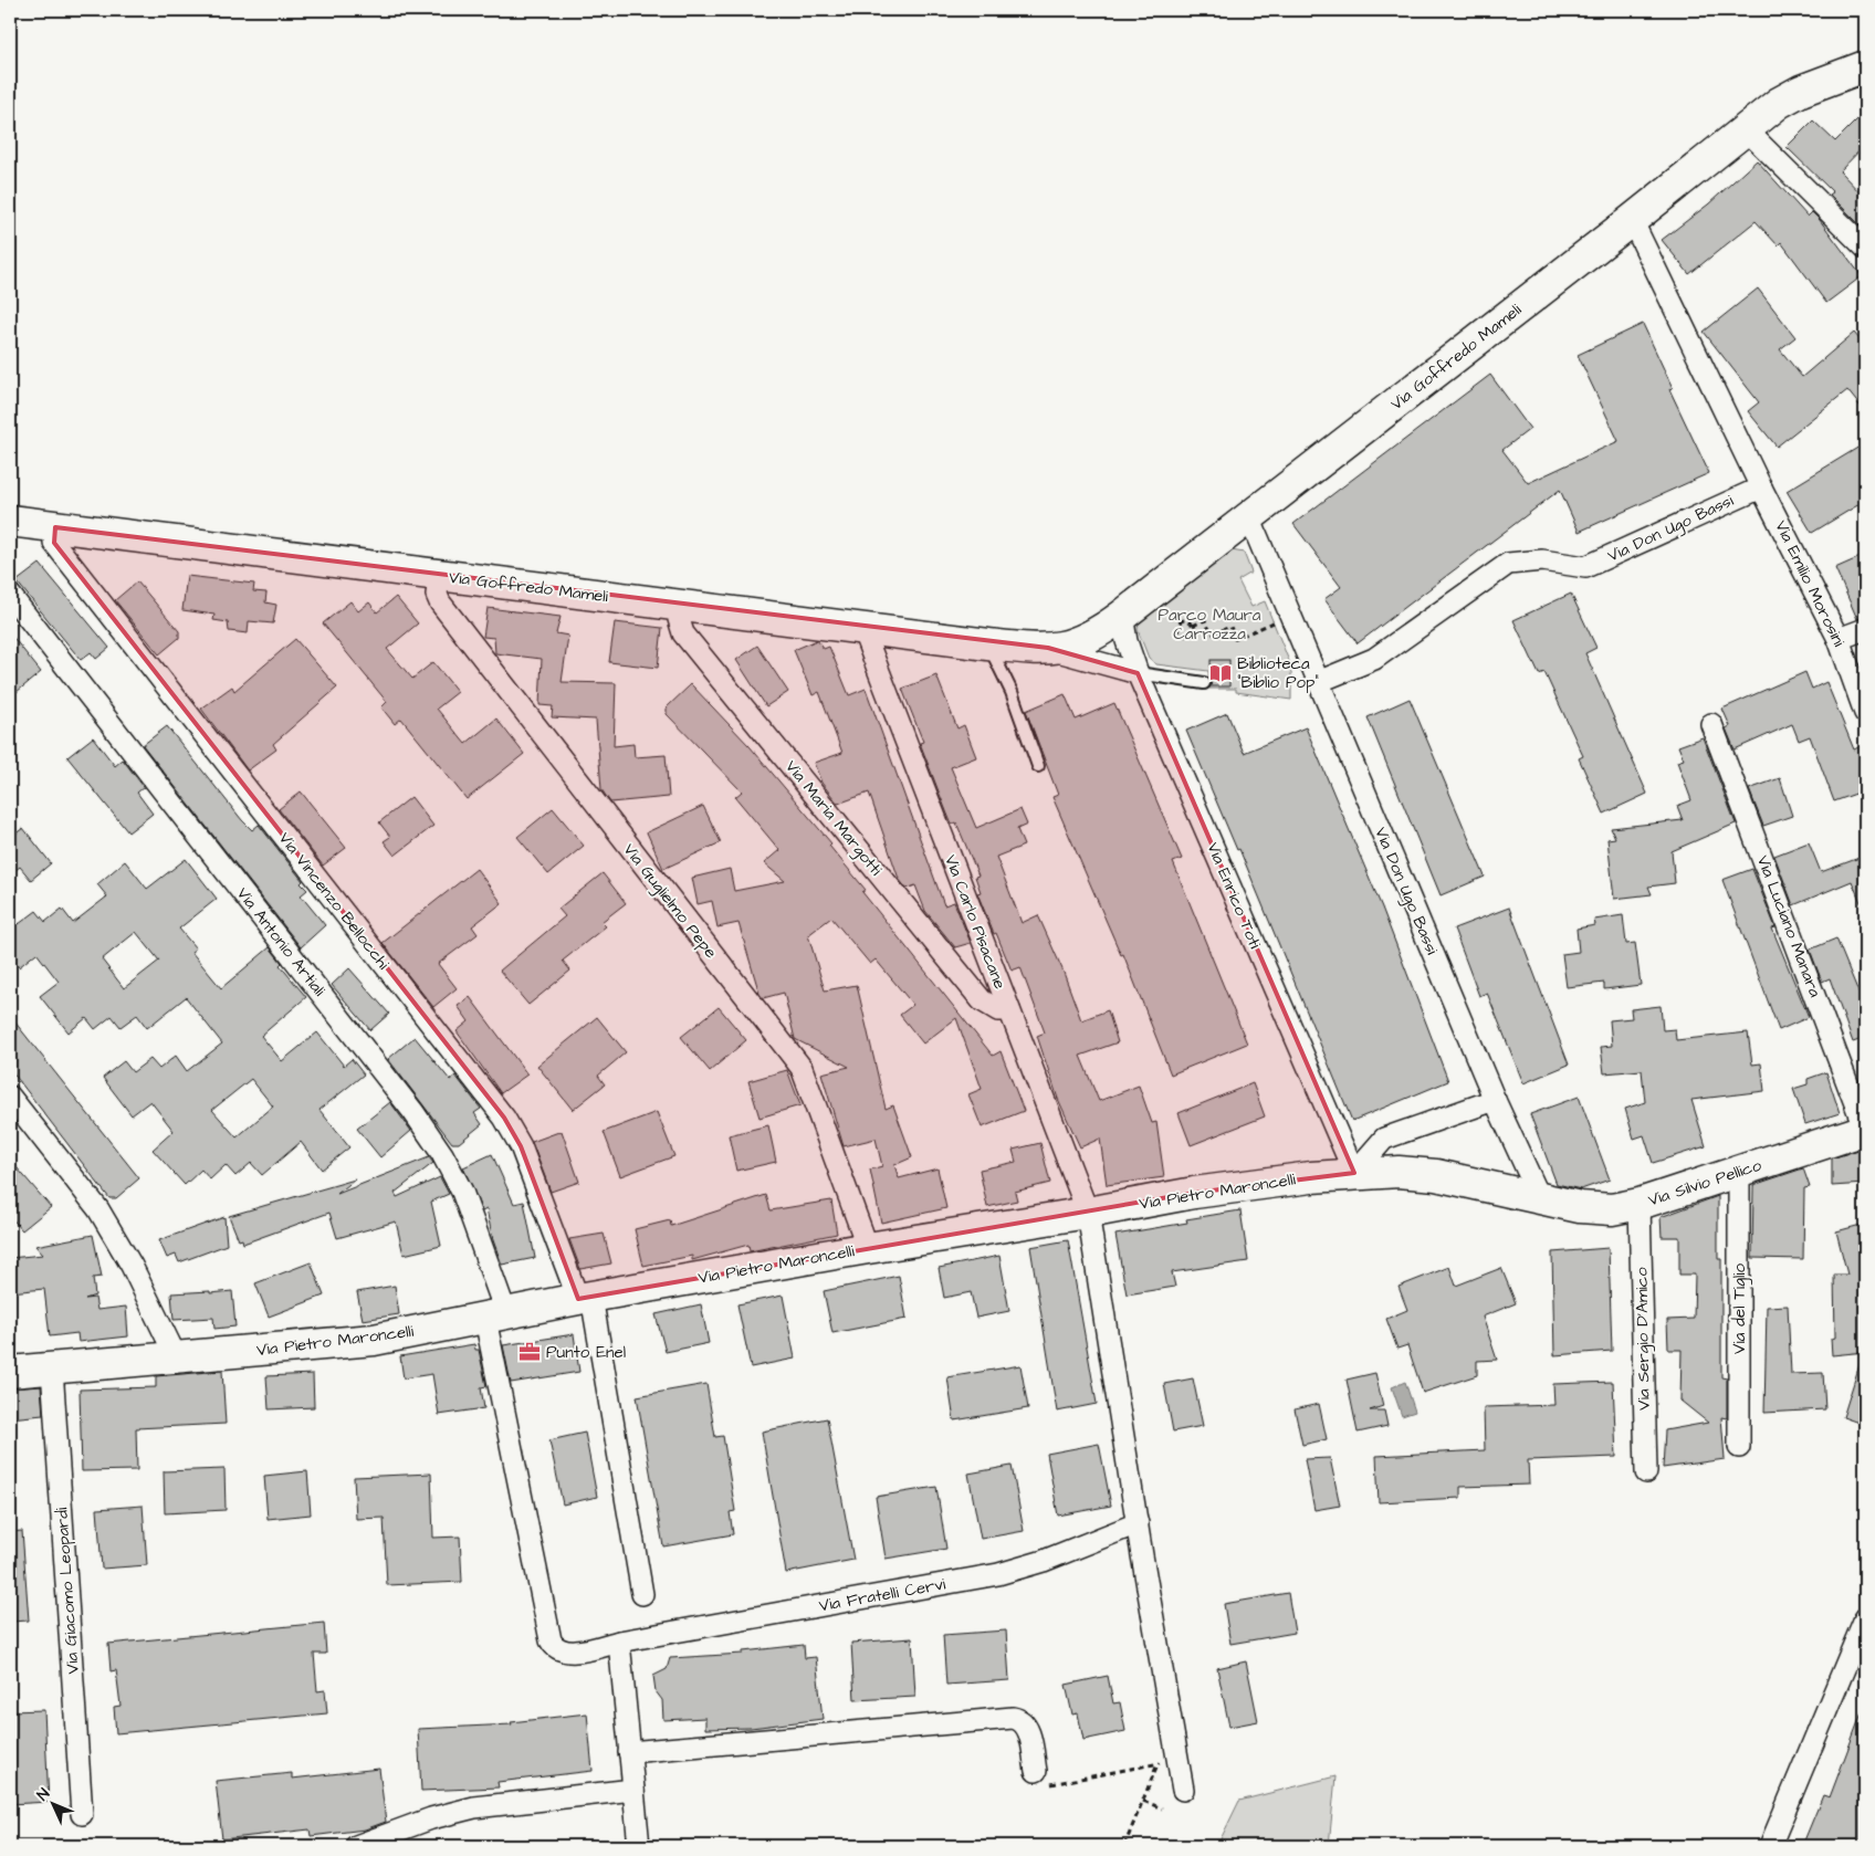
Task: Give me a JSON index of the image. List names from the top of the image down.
{
  "streets": {
    "street": [
      "Via Goffredo Mameli",
      "Via Don Ugo Bassi",
      "Via Emilio Morosini",
      "Via Maria Margotti",
      "Via Enrico Toti",
      "Via Vincenzo Bellocchi",
      "Via Guglielmo Pepe",
      "Via Carlo Pisacane",
      "Via Luciano Manara",
      "Via Antonio Artiali",
      "Via Silvio Pellico",
      "Via Pietro Maroncelli",
      "Via del Tiglio",
      "Via Sergio D'Amico",
      "Via Giacomo Leopardi",
      "Via Fratelli Cervi"
    ]
  },
  "crossings": [
    ["Via Goffredo Mameli", "Via Don Ugo Bassi"],
    ["Via Goffredo Mameli", "Via Maria Margotti"],
    ["Via Goffredo Mameli", "Via Enrico Toti"],
    ["Via Goffredo Mameli", "Via Vincenzo Bellocchi"],
    ["Via Goffredo Mameli", "Via Guglielmo Pepe"],
    ["Via Goffredo Mameli", "Via Carlo Pisacane"],
    ["Via Don Ugo Bassi", "Via Emilio Morosini"],
    ["Via Don Ugo Bassi", "Via Silvio Pellico"],
    ["Via Don Ugo Bassi", "Via Pietro Maroncelli"],
    ["Via Maria Margotti", "Via Carlo Pisacane"],
    ["Via Enrico Toti", "Via Pietro Maroncelli"],
    ["Via Vincenzo Bellocchi", "Via Pietro Maroncelli"],
    ["Via Guglielmo Pepe", "Via Pietro Maroncelli"],
    ["Via Carlo Pisacane", "Via Pietro Maroncelli"],
    ["Via Luciano Manara", "Via Silvio Pellico"],
    ["Via Antonio Artiali", "Via Pietro Maroncelli"],
    ["Via Antonio Artiali", "Via Fratelli Cervi"],
    ["Via Silvio Pellico", "Via Pietro Maroncelli"],
    ["Via Silvio Pellico", "Via del Tiglio"],
    ["Via Silvio Pellico", "Via Sergio D'Amico"],
    ["Via Pietro Maroncelli", "Via Giacomo Leopardi"],
    ["Via Pietro Maroncelli", "Via Fratelli Cervi"]
  ],
  "parks": ["Parco Maura Carrozza"],
  "places": {
    "library": ["Biblioteca \"Biblio Pop\""],
    "office": ["Punto Enel"]
  },
  "north": "top left"
}
